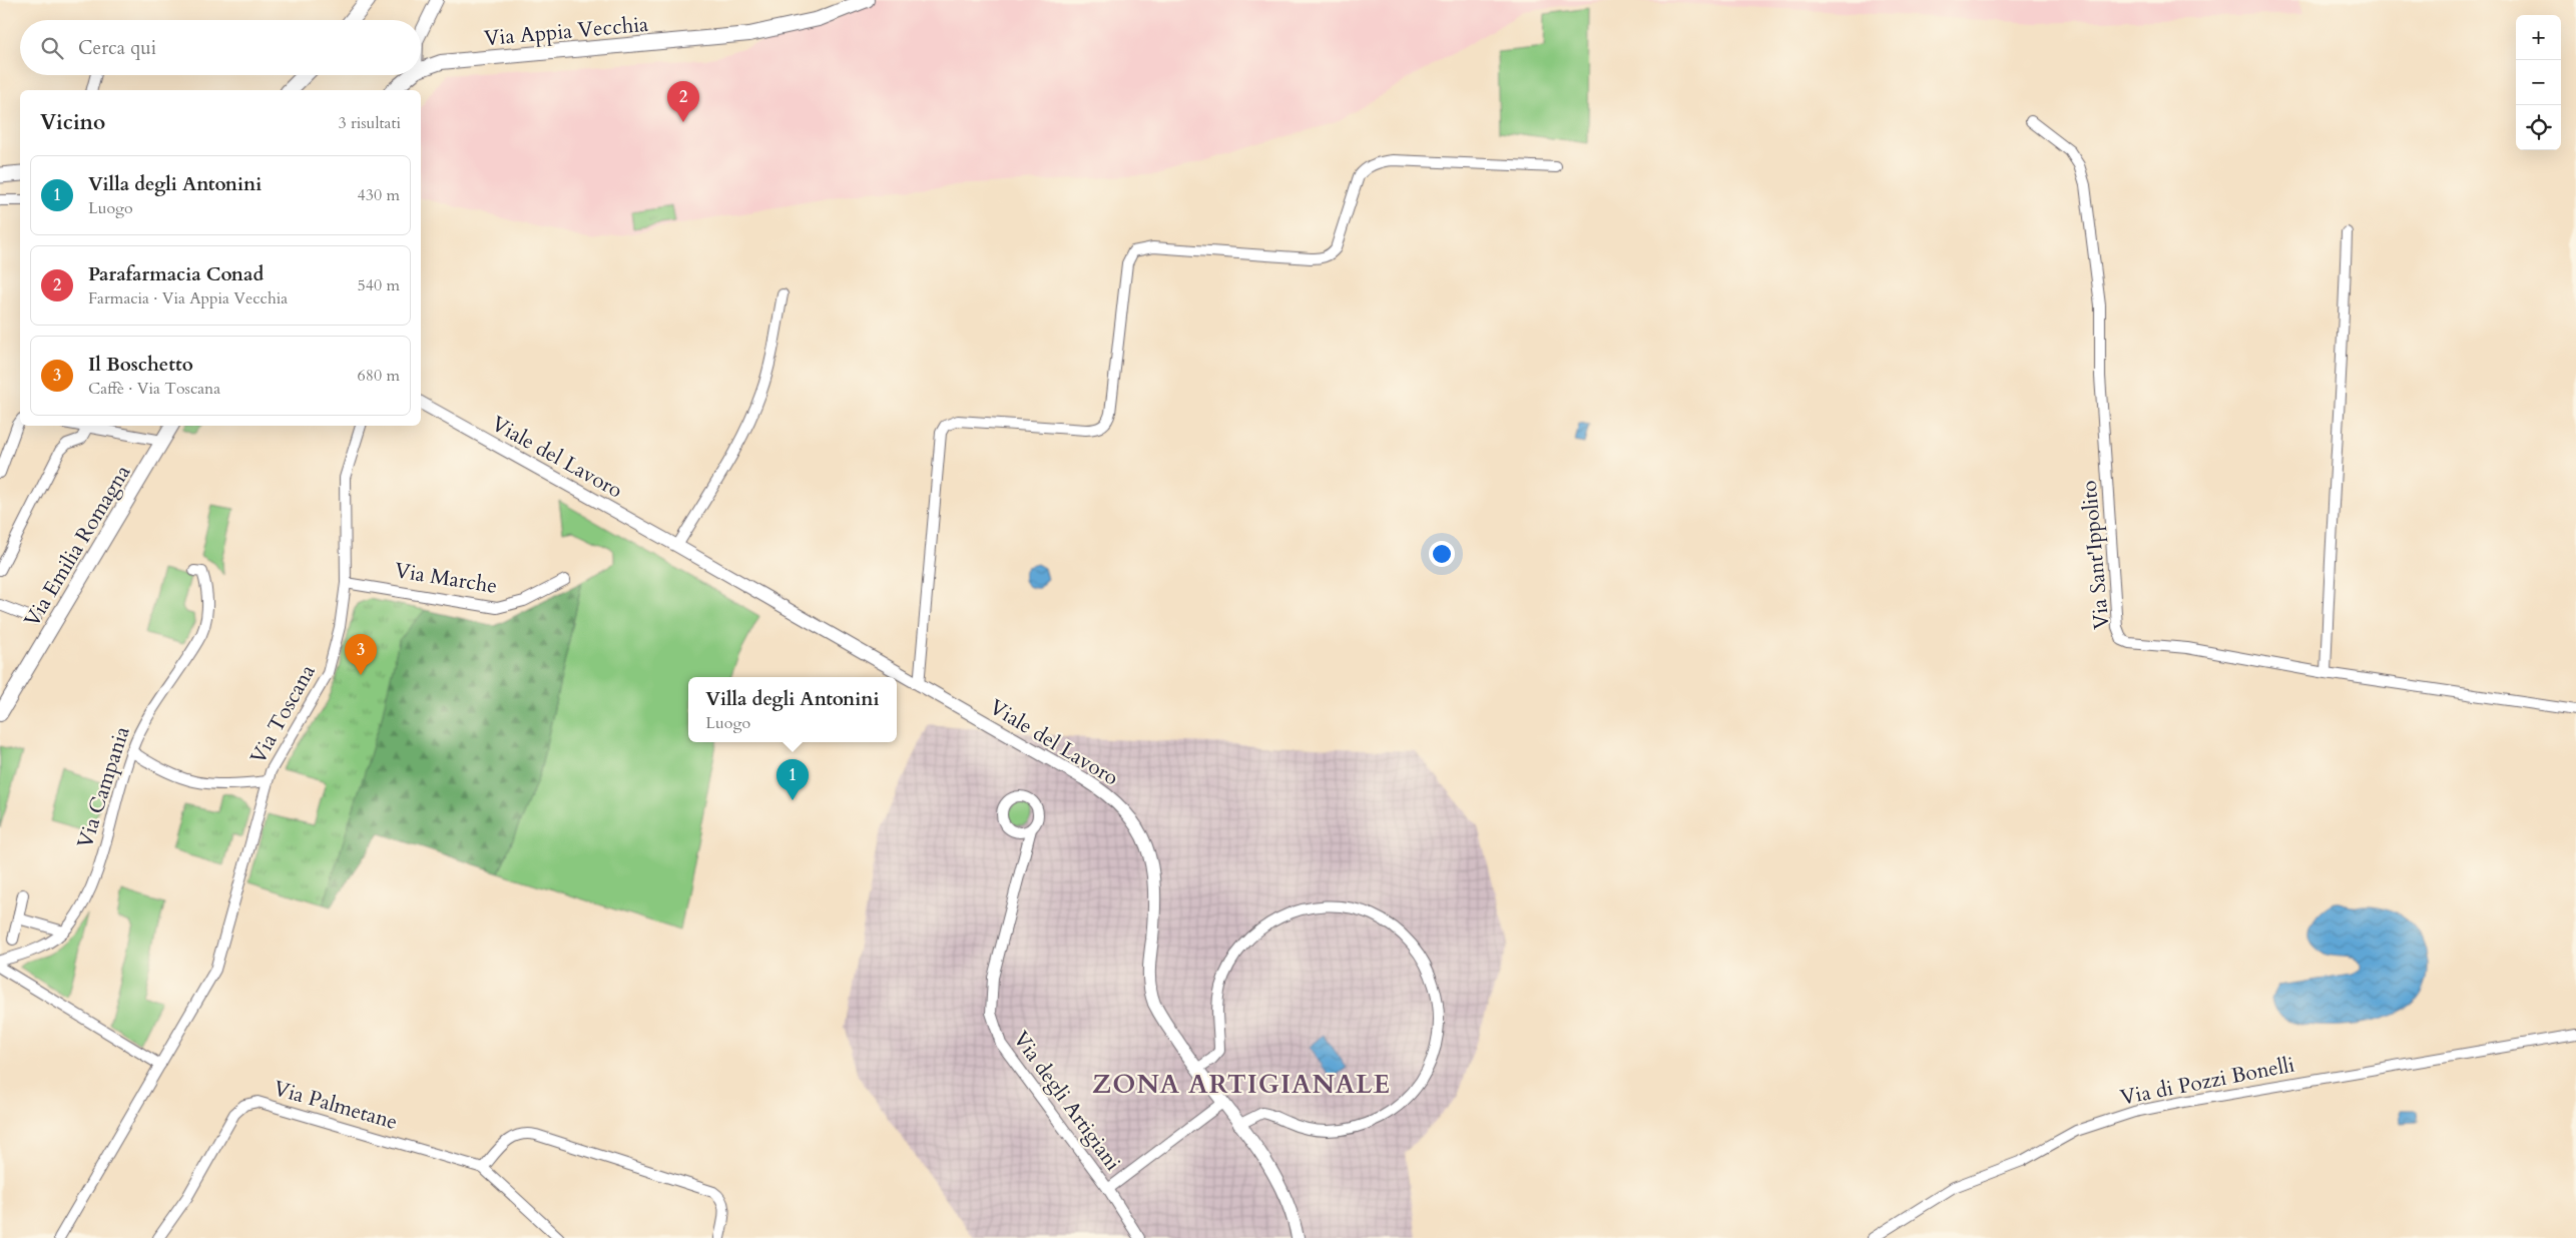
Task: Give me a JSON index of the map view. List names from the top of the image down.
{
  "streets": {
    "main road": ["Via Appia Vecchia", "Via Emilia Romagna"],
    "street": [
      "Viale del Lavoro",
      "Via Sant'Ippolito",
      "Via Marche",
      "Via Toscana",
      "Via Campania",
      "Via di Pozzi Bonelli",
      "Via degli Artigiani",
      "Via Palmetane"
    ]
  },
  "crossings": [
    ["Viale del Lavoro", "Via degli Artigiani"],
    ["Via Marche", "Via Toscana"]
  ],
  "districts": ["ZONA ARTIGIANALE"],
  "page": {
    "map_buttons": ["+", "−"],
    "search": "Cerca qui",
    "pins": ["2", "3", "1"],
    "heading": ["Vicino", "3 risultati"],
    "list": [
      {
        "mark": "1",
        "name": "Villa degli Antonini",
        "note": "Luogo",
        "value": "430 m"
      },
      {
        "mark": "2",
        "name": "Parafarmacia Conad",
        "note": "Farmacia · Via Appia Vecchia",
        "value": "540 m"
      },
      {
        "mark": "3",
        "name": "Il Boschetto",
        "note": "Caffè · Via Toscana",
        "value": "680 m"
      }
    ],
    "popup": ["Villa degli Antonini", "Luogo"]
  }
}
